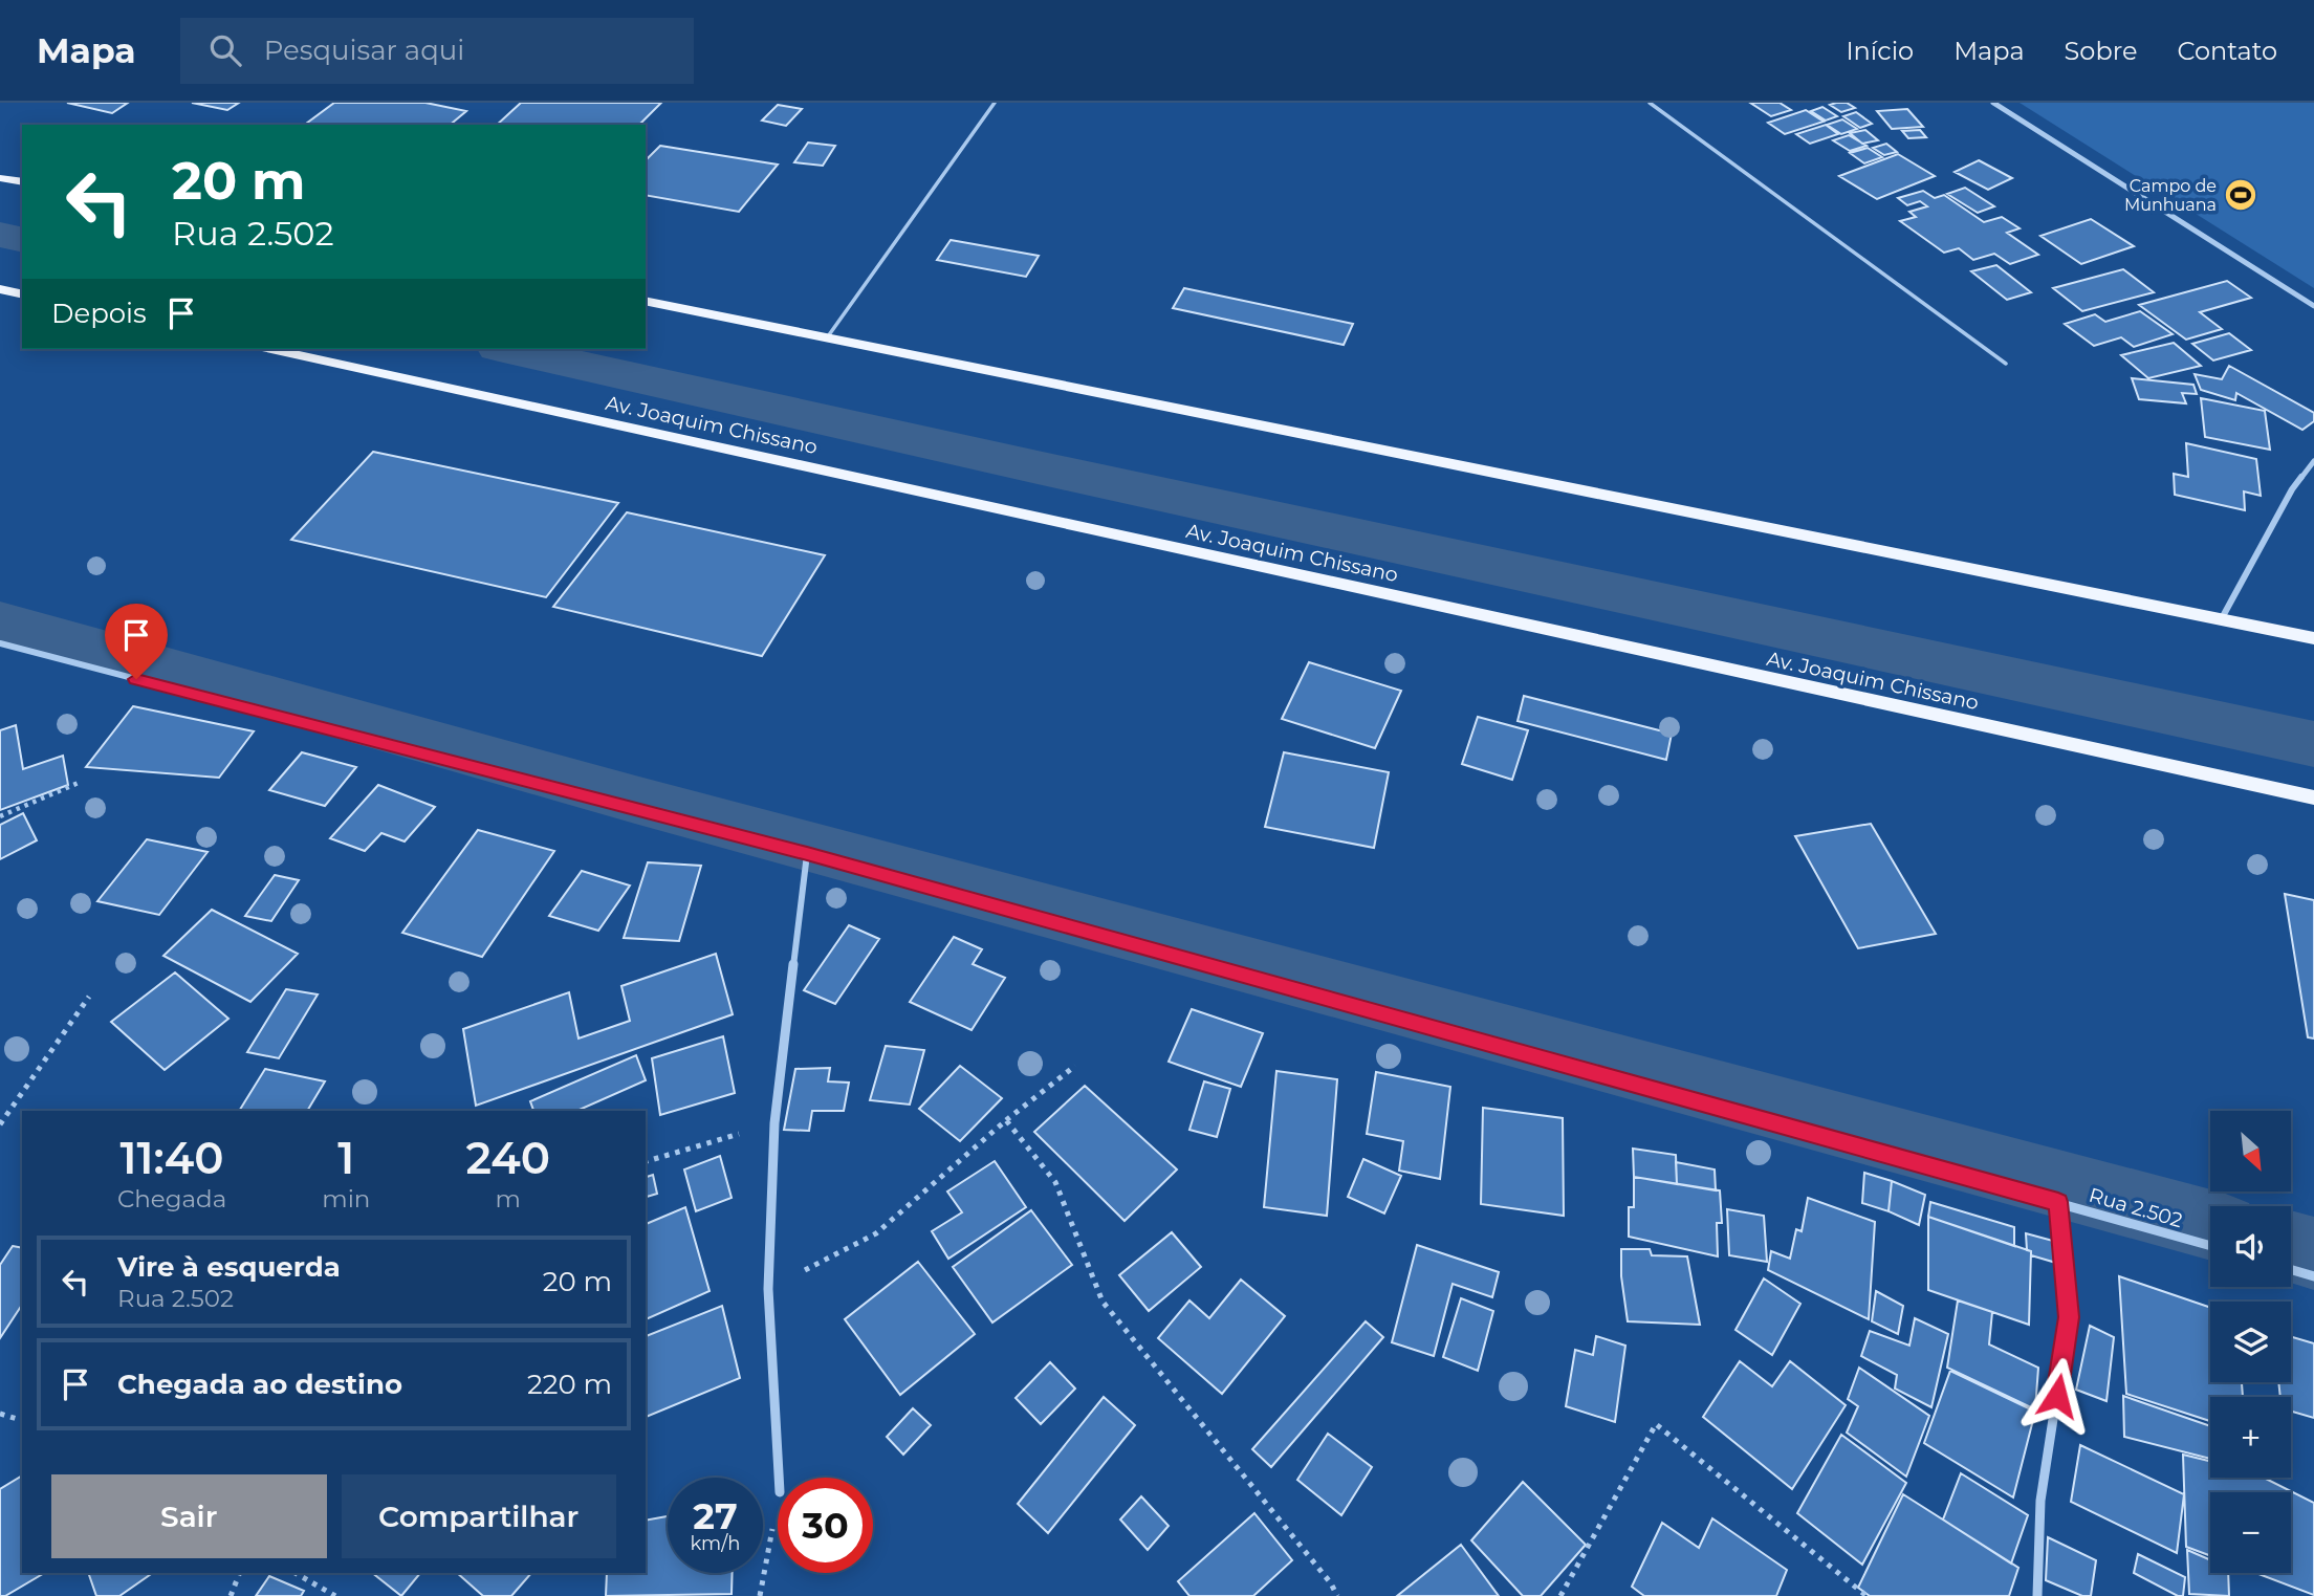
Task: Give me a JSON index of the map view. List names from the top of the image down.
{
  "streets": {
    "main road": ["Av. Joaquim Chissano"],
    "street": ["Rua 2.502"]
  },
  "places": {
    "sports": ["Campo de Munhuana"]
  },
  "north": "bottom right",
  "page": {
    "header": "Mapa",
    "search": "Pesquisar aqui",
    "nav": [
      "Início",
      "Mapa",
      "Sobre",
      "Contato"
    ],
    "turn": ["20 m", "Rua 2.502"],
    "then": "Depois",
    "map_buttons": ["+", "−"],
    "eta": [
      "11:40",
      "Chegada",
      "1",
      "min",
      "240",
      "m"
    ],
    "list": [
      {
        "name": "Vire à esquerda",
        "note": "Rua 2.502",
        "value": "20 m"
      },
      {
        "name": "Chegada ao destino",
        "value": "220 m"
      }
    ],
    "buttons": ["Sair", "Compartilhar"],
    "speed": "27 km/h",
    "limit": "30"
  }
}
